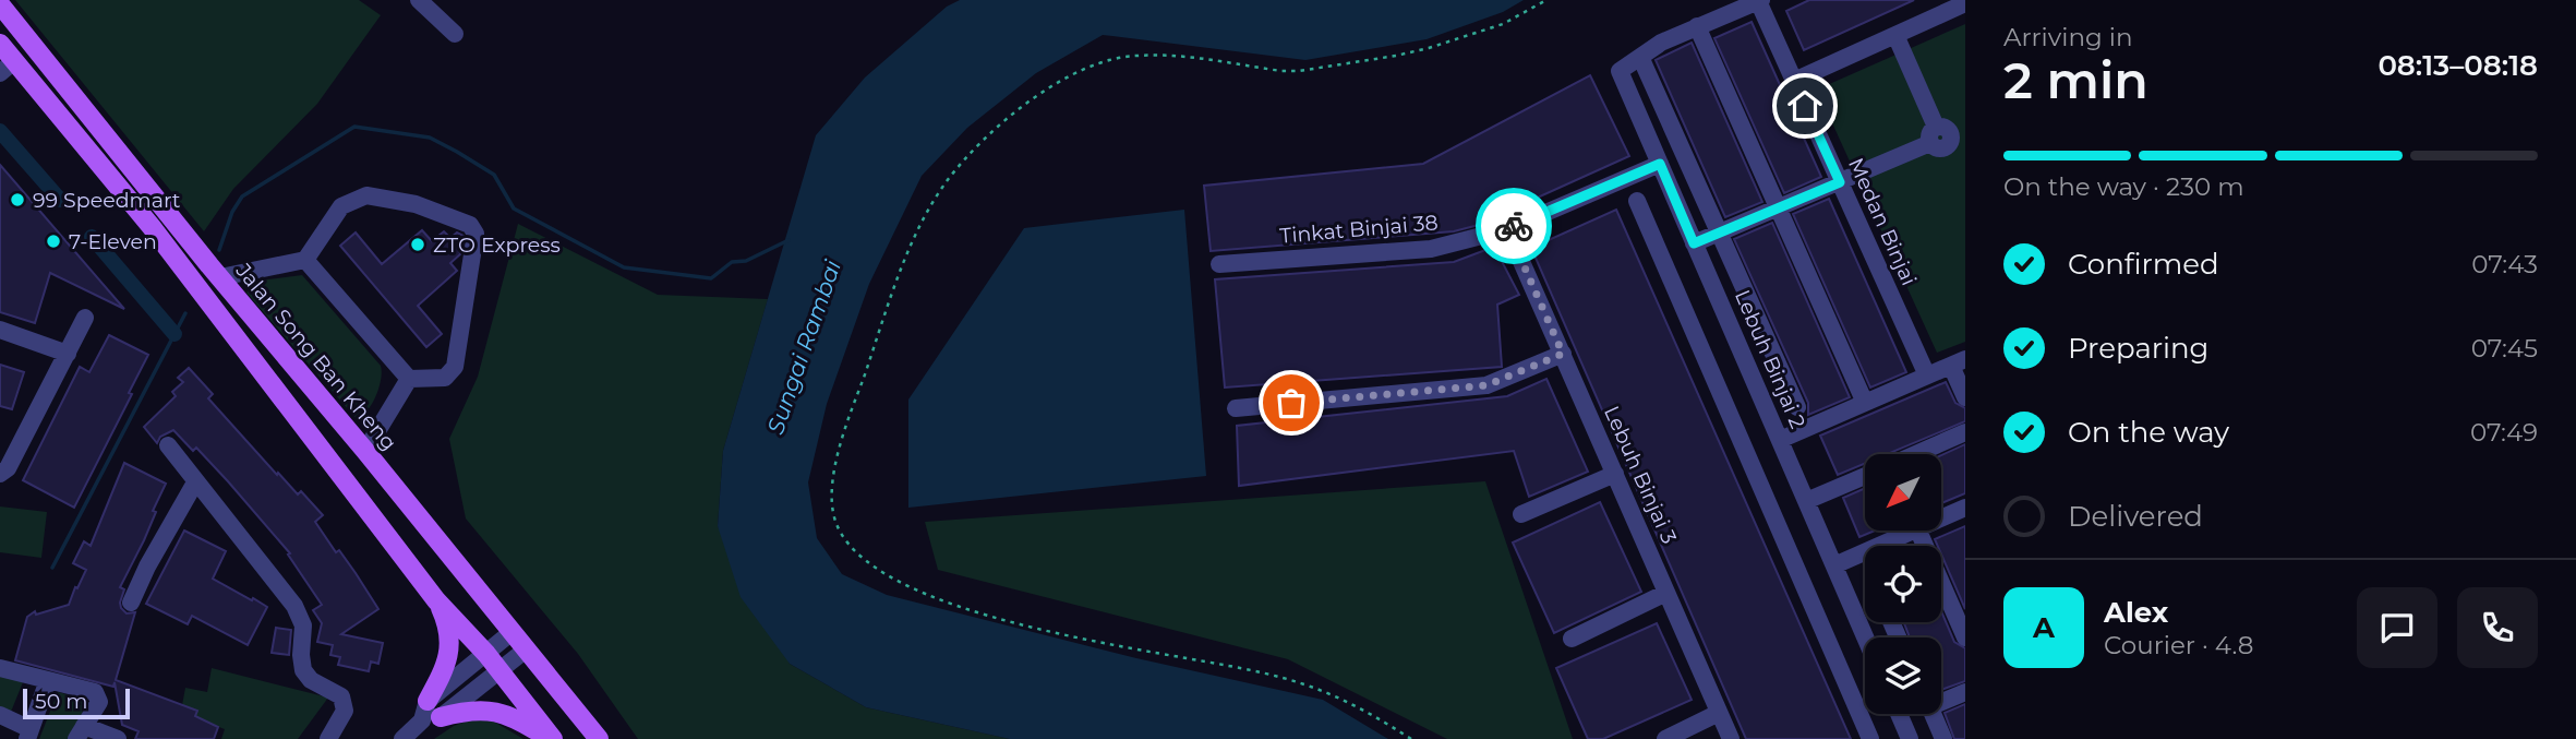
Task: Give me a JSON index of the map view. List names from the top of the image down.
{
  "streets": {
    "main road": ["Jalan Song Ban Kheng"],
    "street": [
      "Medan Binjai",
      "Tinkat Binjai 38",
      "Lebuh Binjai 2",
      "Lebuh Binjai 3"
    ]
  },
  "crossings": [
    ["Tinkat Binjai 38", "Lebuh Binjai 2"],
    ["Tinkat Binjai 38", "Lebuh Binjai 3"]
  ],
  "water": ["Sungai Rambai"],
  "places": ["99 Speedmart", "7-Eleven", "ZTO Express"],
  "scale_bar": "50 m",
  "north": "bottom left",
  "page": {
    "heading": ["2 min", "Arriving in", "08:13–08:18"],
    "panel": ["Alex", "Courier · 4.8"],
    "bar": "On the way · 230 m",
    "list": [
      ["Confirmed", "07:43"],
      ["Preparing", "07:45"],
      ["On the way", "07:49"],
      "Delivered"
    ],
    "round": "A",
    "scale": "50 m"
  }
}
